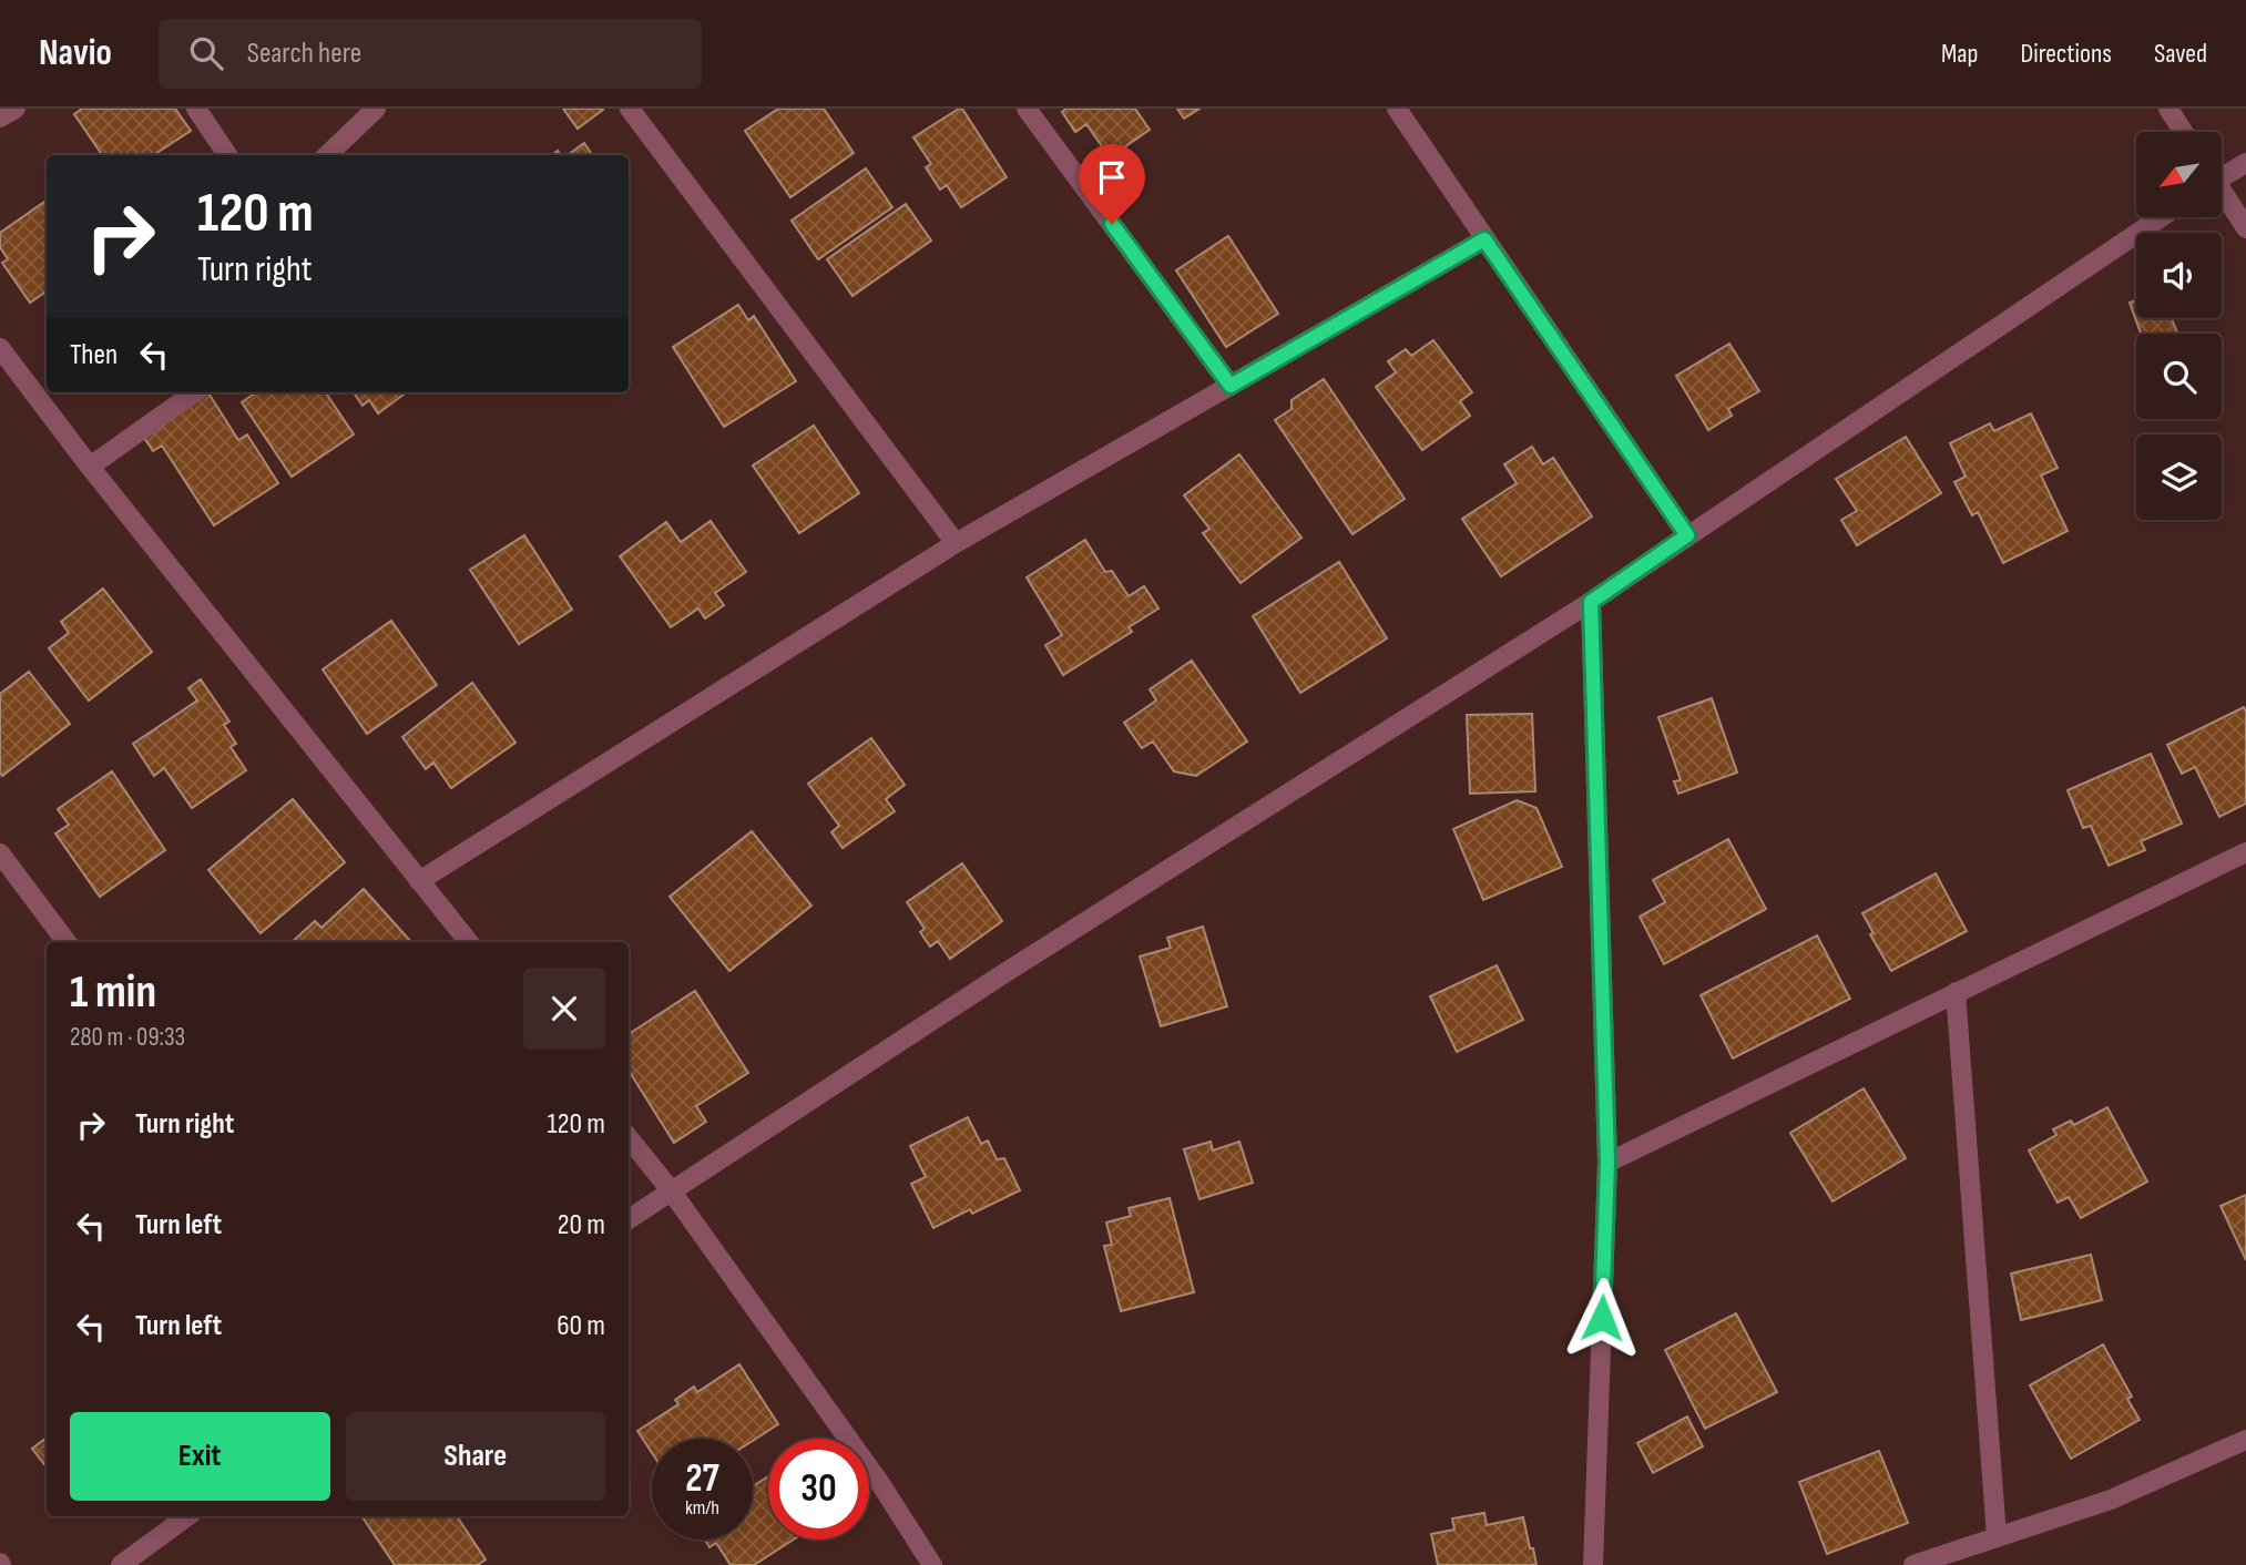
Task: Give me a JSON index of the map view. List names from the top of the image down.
{
  "north": "bottom left",
  "page": {
    "header": "Navio",
    "search": "Search here",
    "nav": ["Map", "Directions", "Saved"],
    "turn": ["120 m", "Turn right"],
    "then": "Then",
    "heading": ["1 min", "280 m · 09:33"],
    "list": [
      {
        "name": "Turn right",
        "value": "120 m"
      },
      {
        "name": "Turn left",
        "value": "20 m"
      },
      {
        "name": "Turn left",
        "value": "60 m"
      }
    ],
    "buttons": ["Exit", "Share"],
    "speed": "27 km/h",
    "limit": "30"
  }
}
